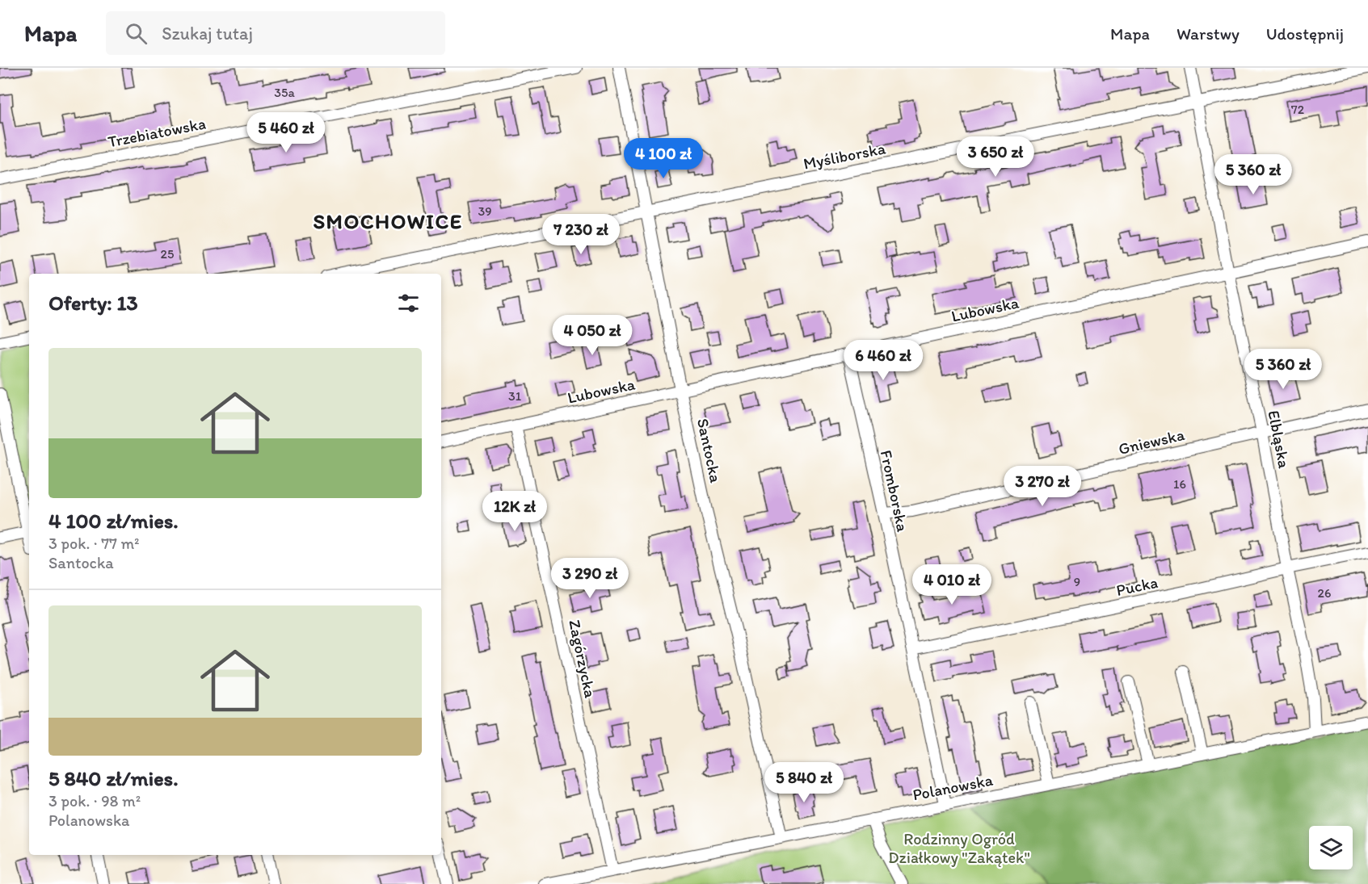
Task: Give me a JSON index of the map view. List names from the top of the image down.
{
  "streets": {
    "street": [
      "Trzebiatowska",
      "Myśliborska",
      "Lubowska",
      "Elbląska",
      "Gniewska",
      "Santocka",
      "Fromborska",
      "Pucka",
      "Zagórzycka",
      "Polanowska"
    ]
  },
  "crossings": [
    ["Myśliborska", "Elbląska"],
    ["Myśliborska", "Santocka"],
    ["Lubowska", "Elbląska"],
    ["Lubowska", "Santocka"],
    ["Lubowska", "Fromborska"],
    ["Lubowska", "Zagórzycka"],
    ["Elbląska", "Gniewska"],
    ["Elbląska", "Pucka"],
    ["Elbląska", "Polanowska"],
    ["Gniewska", "Fromborska"],
    ["Santocka", "Polanowska"],
    ["Fromborska", "Pucka"],
    ["Fromborska", "Polanowska"],
    ["Zagórzycka", "Polanowska"]
  ],
  "districts": ["SMOCHOWICE"],
  "parks": ["Rodzinny Ogród Działkowy \"Zakątek\""],
  "house_numbers": [
    "35a",
    "72",
    "39",
    "25",
    "31",
    "16",
    "9",
    "26"
  ],
  "page": {
    "header": "Mapa",
    "search": "Szukaj tutaj",
    "nav": ["Mapa", "Warstwy", "Udostępnij"],
    "price": [
      "5 460 zł",
      "3 650 zł",
      "4 100 zł",
      "5 360 zł",
      "7 230 zł",
      "4 050 zł",
      "6 460 zł",
      "5 360 zł",
      "3 270 zł",
      "12K zł",
      "3 290 zł",
      "4 010 zł",
      "5 840 zł"
    ],
    "heading": "Oferty: 13",
    "list": [
      {
        "name": "4 100 zł/mies.",
        "note": "3 pok. · 77 m² · Santocka"
      },
      {
        "name": "5 840 zł/mies.",
        "note": "3 pok. · 98 m² · Polanowska"
      }
    ]
  }
}
